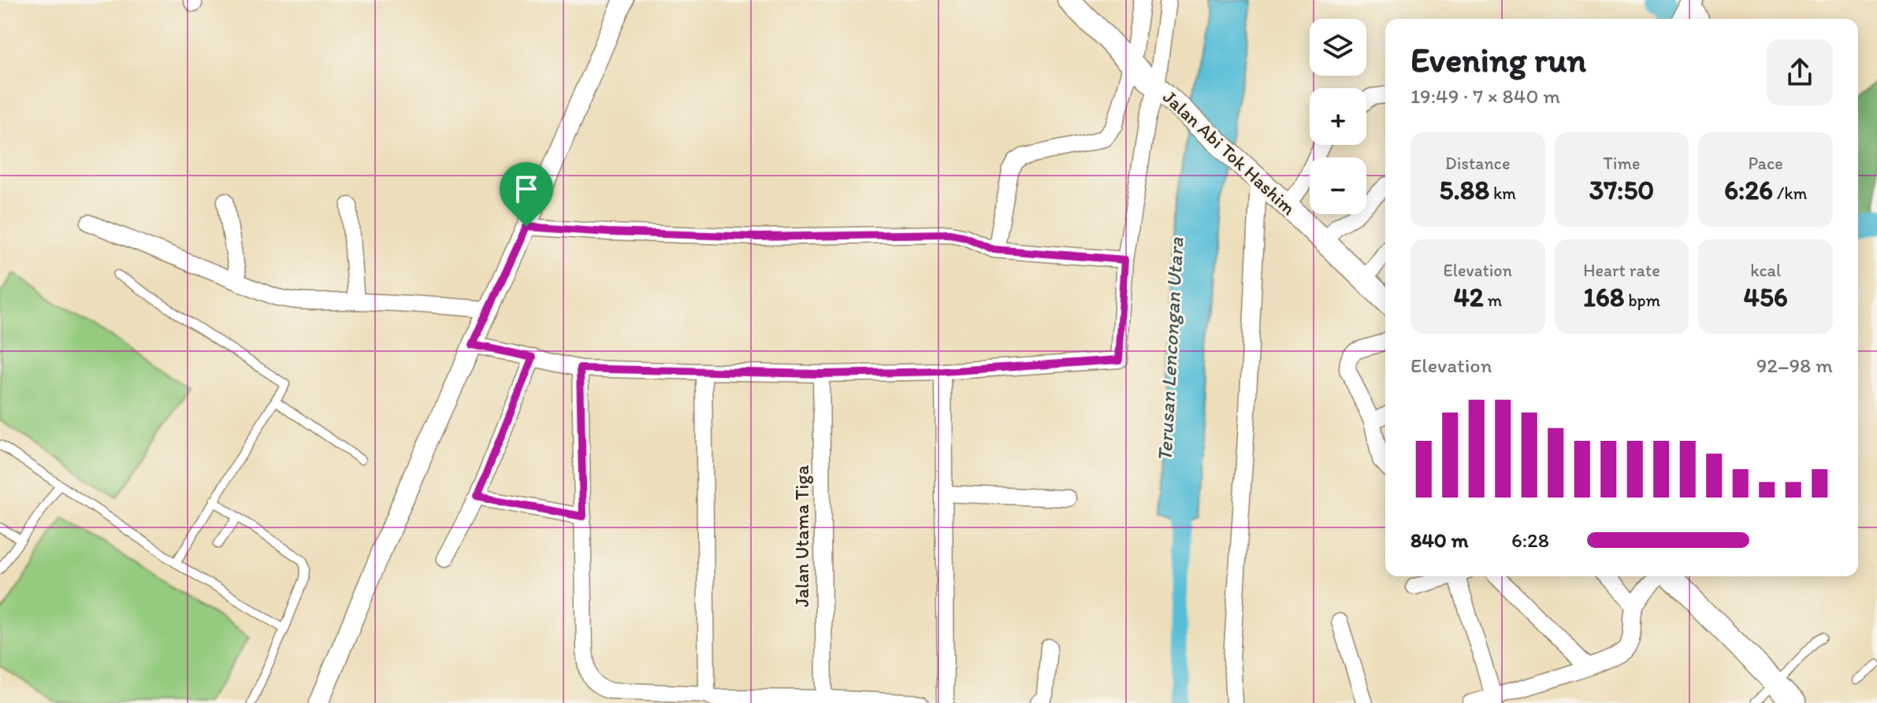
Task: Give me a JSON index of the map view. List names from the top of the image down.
{
  "streets": {
    "main road": ["Jalan Abi Tok Hashim"],
    "street": ["Jalan Utama Tiga"]
  },
  "water": ["Terusan Lencongan Utara"],
  "page": {
    "map_buttons": ["+", "−"],
    "heading": ["Evening run", "19:49 · 7 × 840 m"],
    "stats": [
      ["Distance", "5.88 km"],
      ["Time", "37:50"],
      ["Pace", "6:26 /km"],
      ["Elevation", "42 m"],
      ["Heart rate", "168 bpm"],
      ["kcal", "456"]
    ],
    "chart": ["Elevation", "92–98 m"],
    "list": [
      {
        "name": "840 m",
        "note": "6:28"
      }
    ]
  }
}
